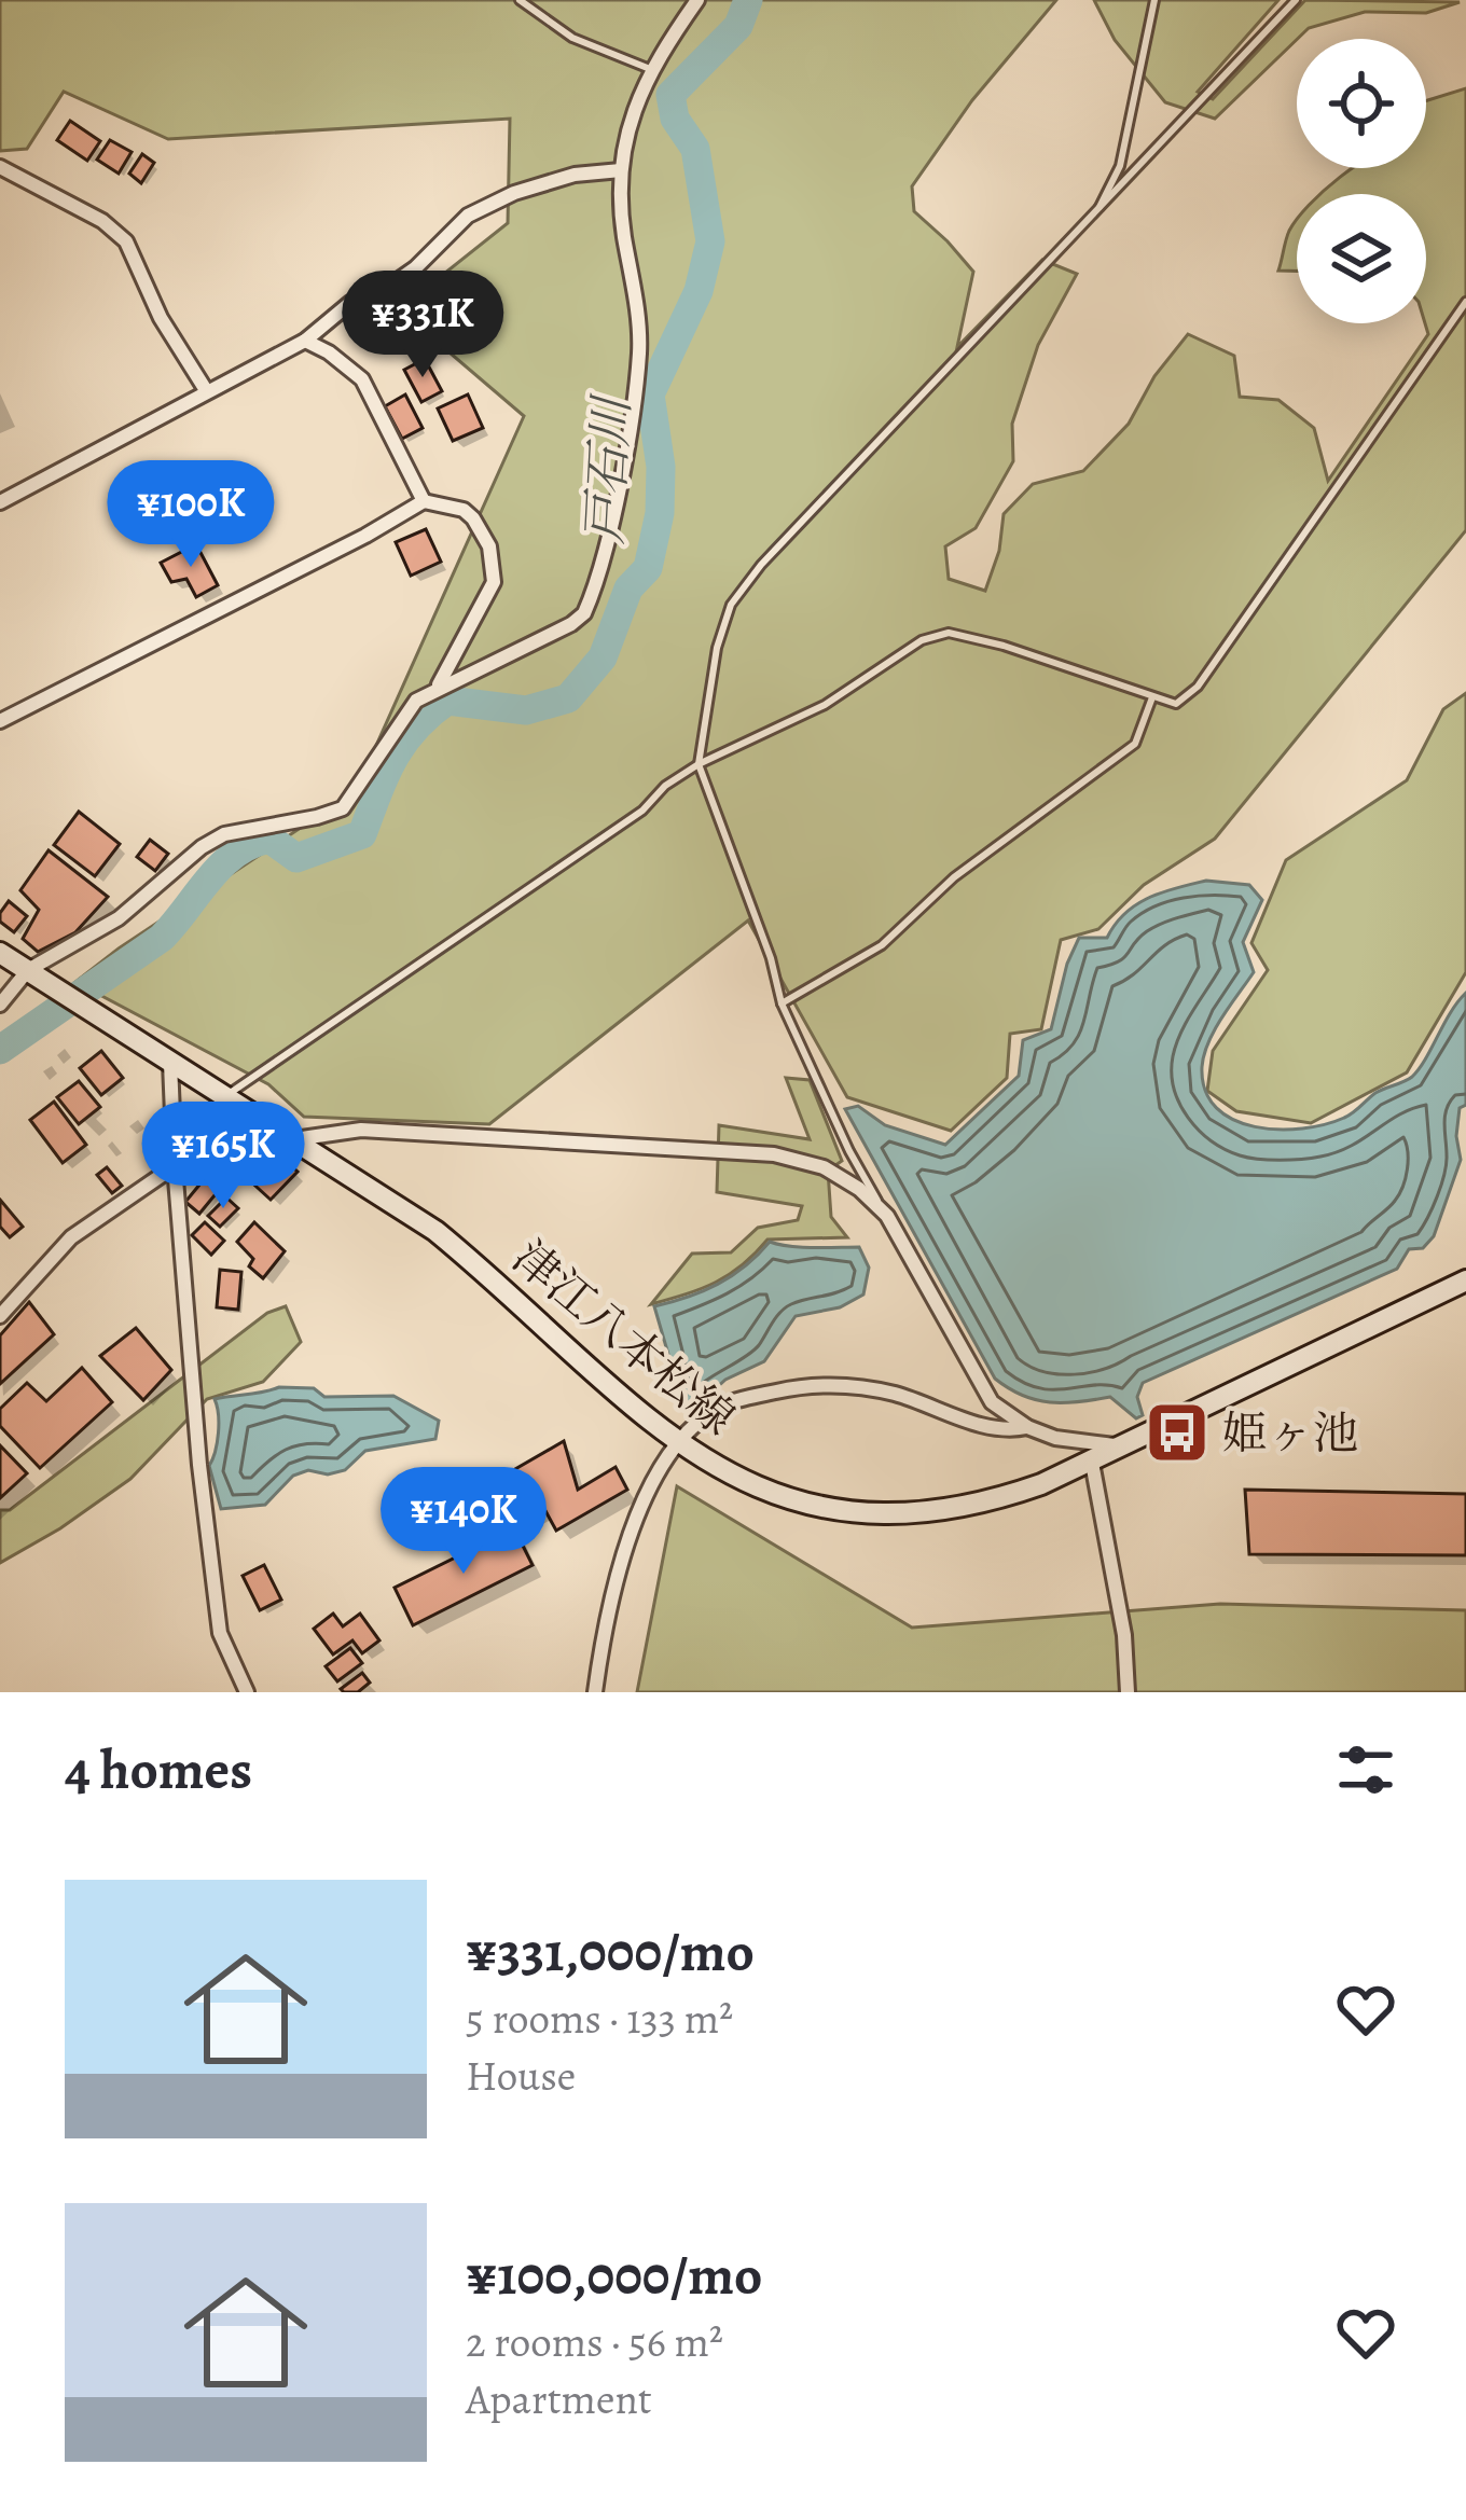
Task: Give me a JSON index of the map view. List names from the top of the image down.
{
  "streets": {
    "main road": ["津江八本松線"]
  },
  "water": ["戸石川"],
  "places": {
    "bus stop": ["姫ヶ池"]
  },
  "page": {
    "price": [
      "¥331K",
      "¥100K",
      "¥165K",
      "¥140K"
    ],
    "heading": "4 homes",
    "list": [
      {
        "name": "¥331,000/mo",
        "note": "5 rooms · 133 m² · House"
      },
      {
        "name": "¥100,000/mo",
        "note": "2 rooms · 56 m² · Apartment"
      }
    ]
  }
}
